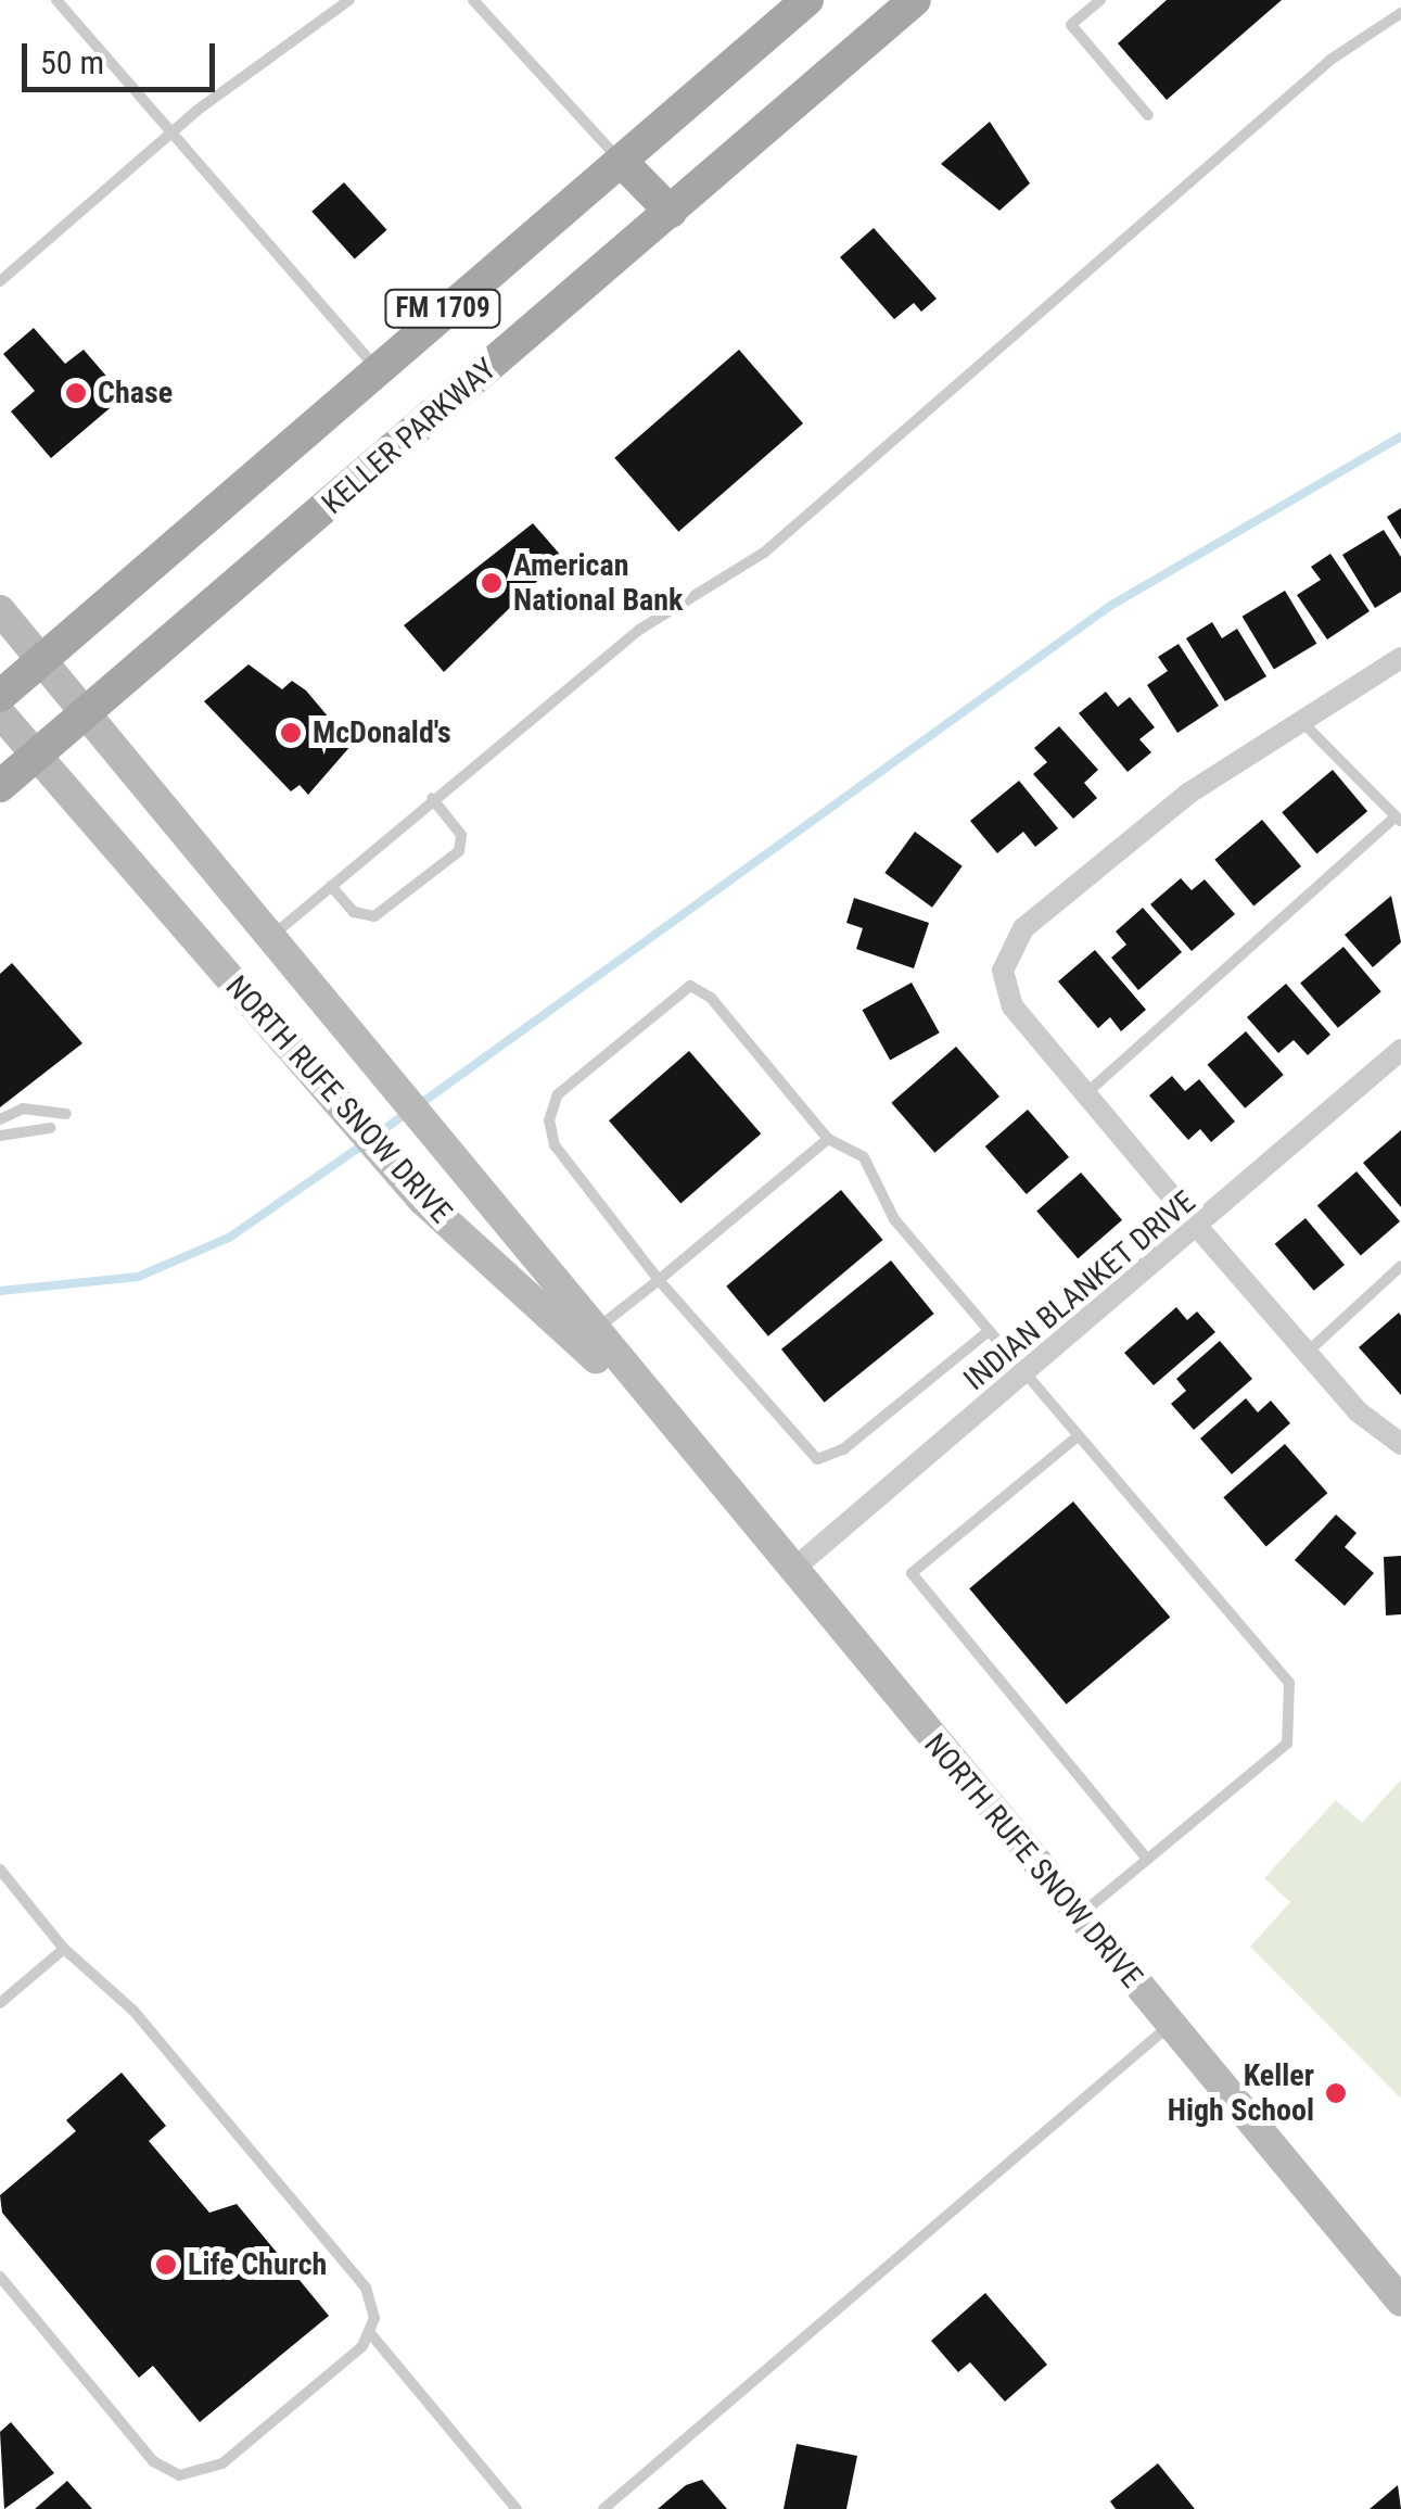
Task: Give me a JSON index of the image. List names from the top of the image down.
{
  "streets": {
    "main road": ["FM 1709", "KELLER PARKWAY", "NORTH RUFE SNOW DRIVE"],
    "street": ["INDIAN BLANKET DRIVE"]
  },
  "crossings": [
    ["FM 1709", "NORTH RUFE SNOW DRIVE"],
    ["KELLER PARKWAY", "NORTH RUFE SNOW DRIVE"],
    ["NORTH RUFE SNOW DRIVE", "INDIAN BLANKET DRIVE"]
  ],
  "places": [
    "Chase",
    "American National Bank",
    "McDonald's",
    "Keller High School",
    "Life Church"
  ],
  "scale_bar": "50 m"
}
